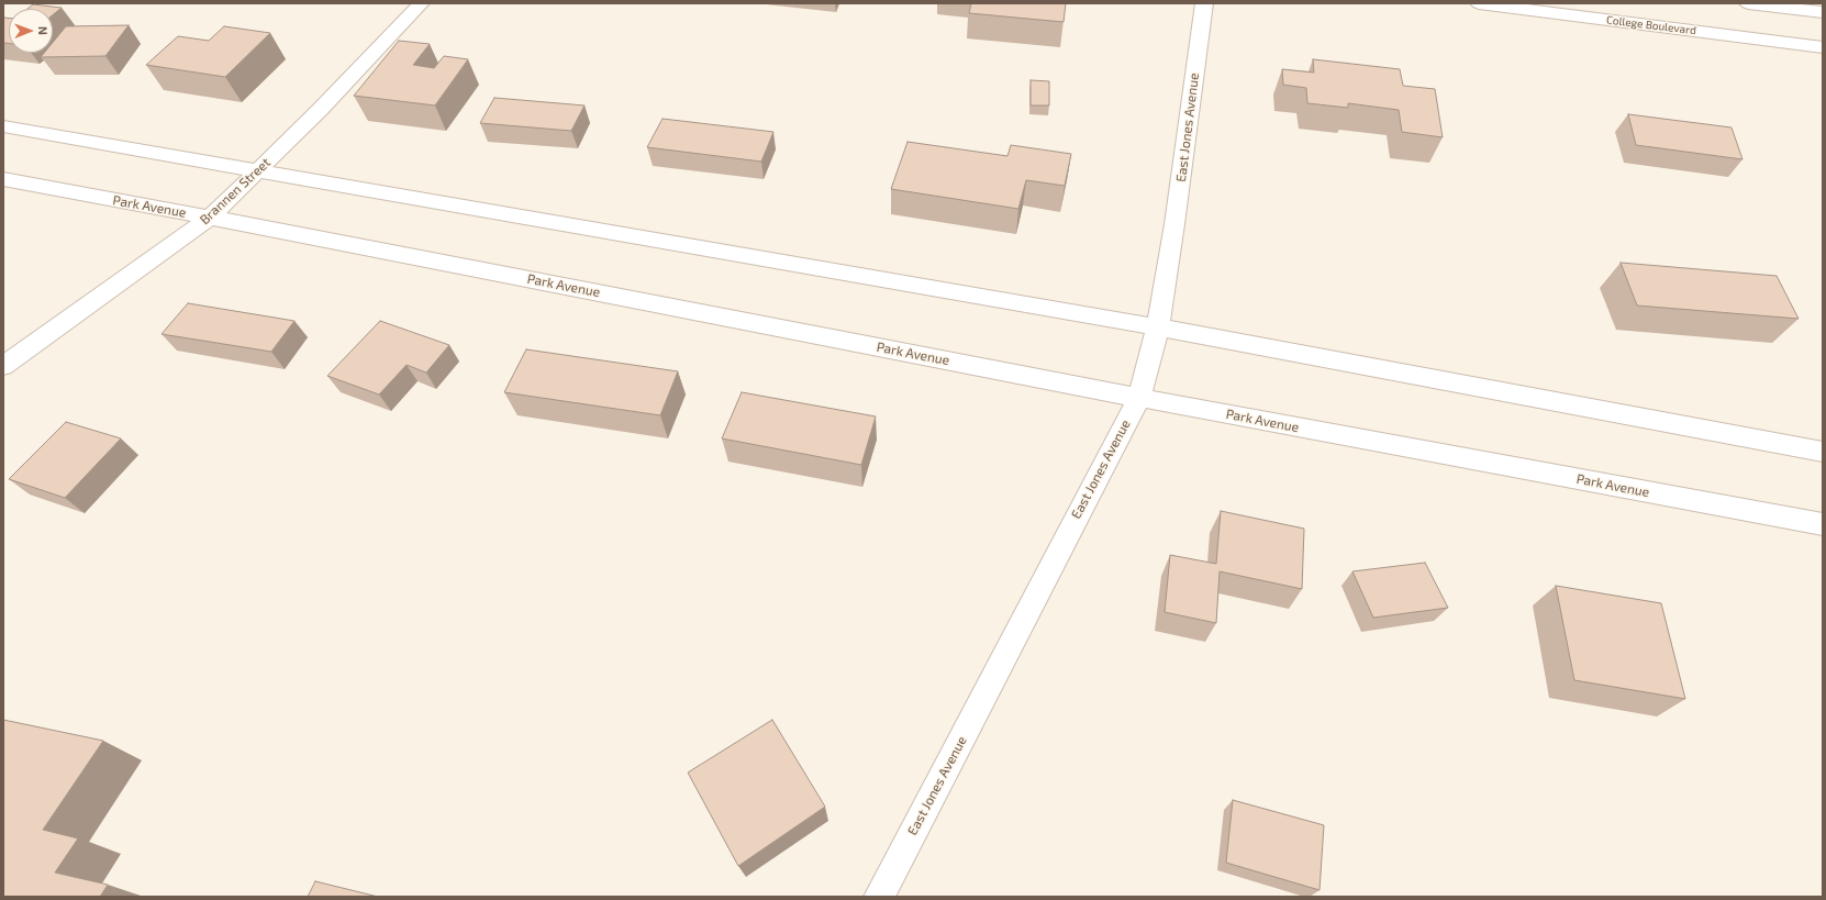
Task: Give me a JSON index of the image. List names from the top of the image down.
{
  "streets": {
    "street": [
      "College Boulevard",
      "East Jones Avenue",
      "Brannen Street",
      "Park Avenue"
    ]
  },
  "crossings": [
    ["East Jones Avenue", "Park Avenue"],
    ["Brannen Street", "Park Avenue"]
  ],
  "north": "right"
}
